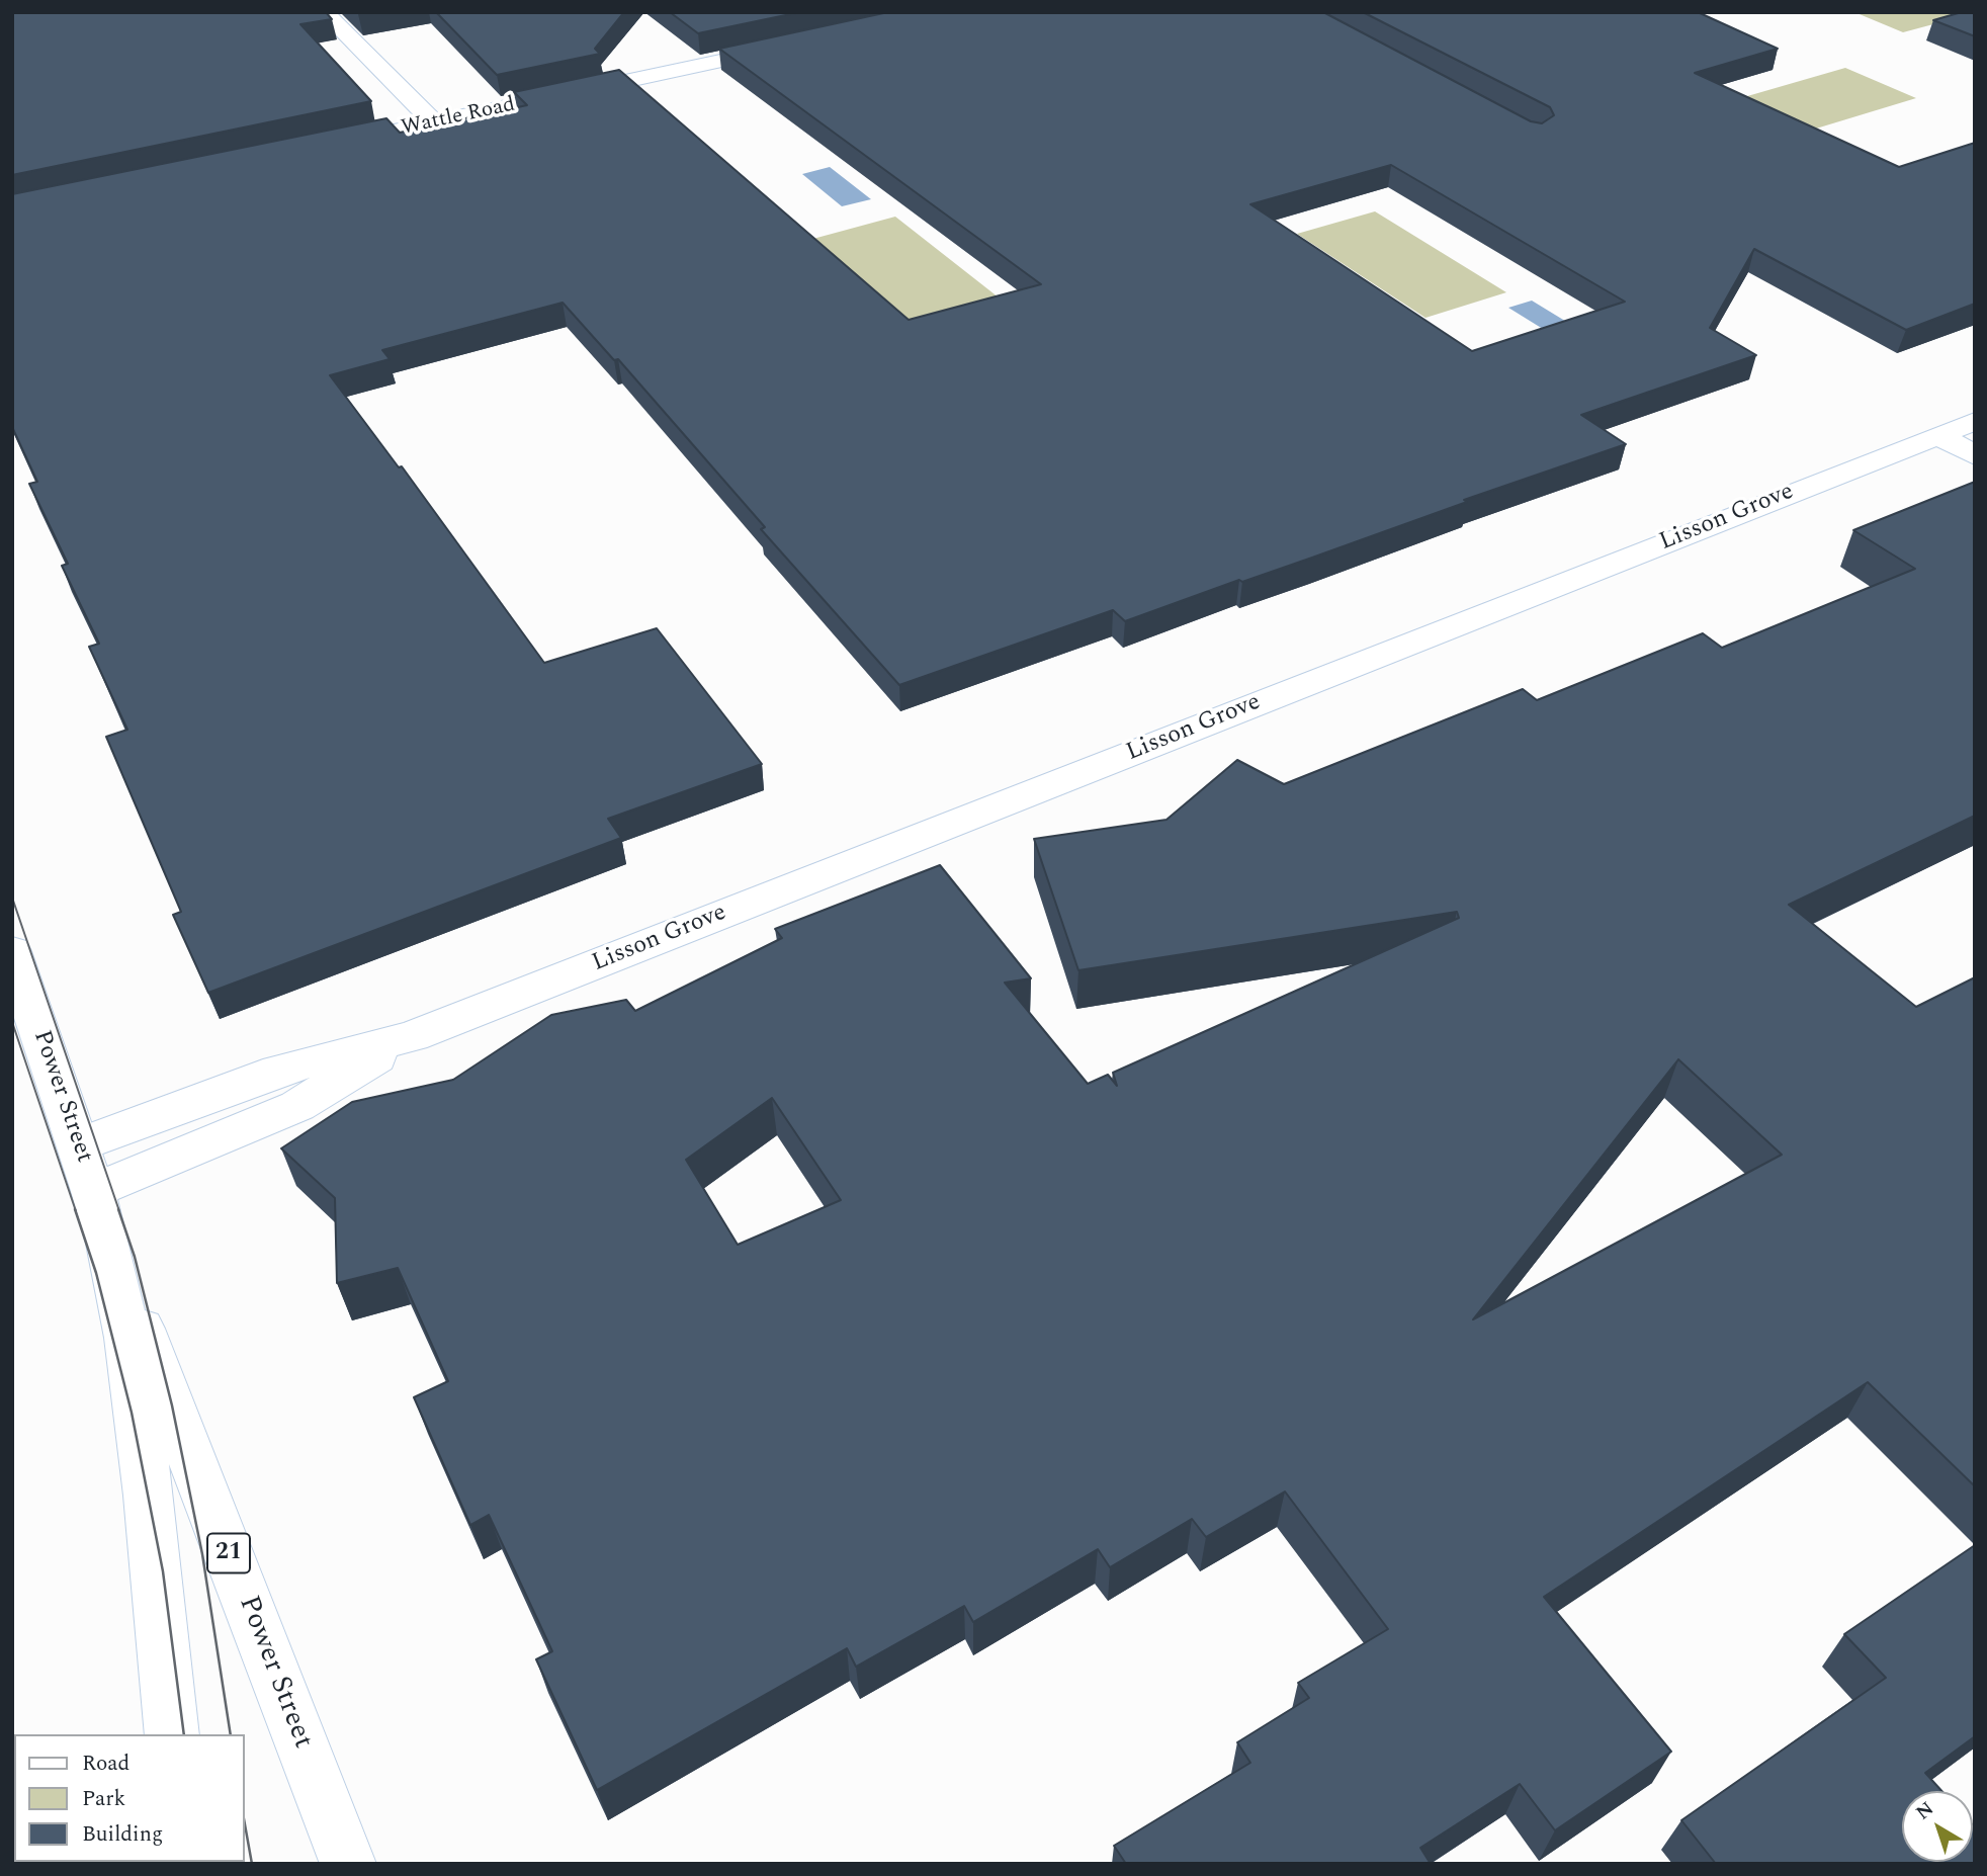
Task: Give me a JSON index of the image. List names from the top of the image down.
{
  "streets": {
    "street": [
      "Wattle Road",
      "Lisson Grove",
      "Power Street",
      "21"
    ]
  },
  "crossings": [
    ["Lisson Grove", "Power Street"]
  ],
  "legend": ["Road", "Park", "Building"],
  "north": "top left"
}
